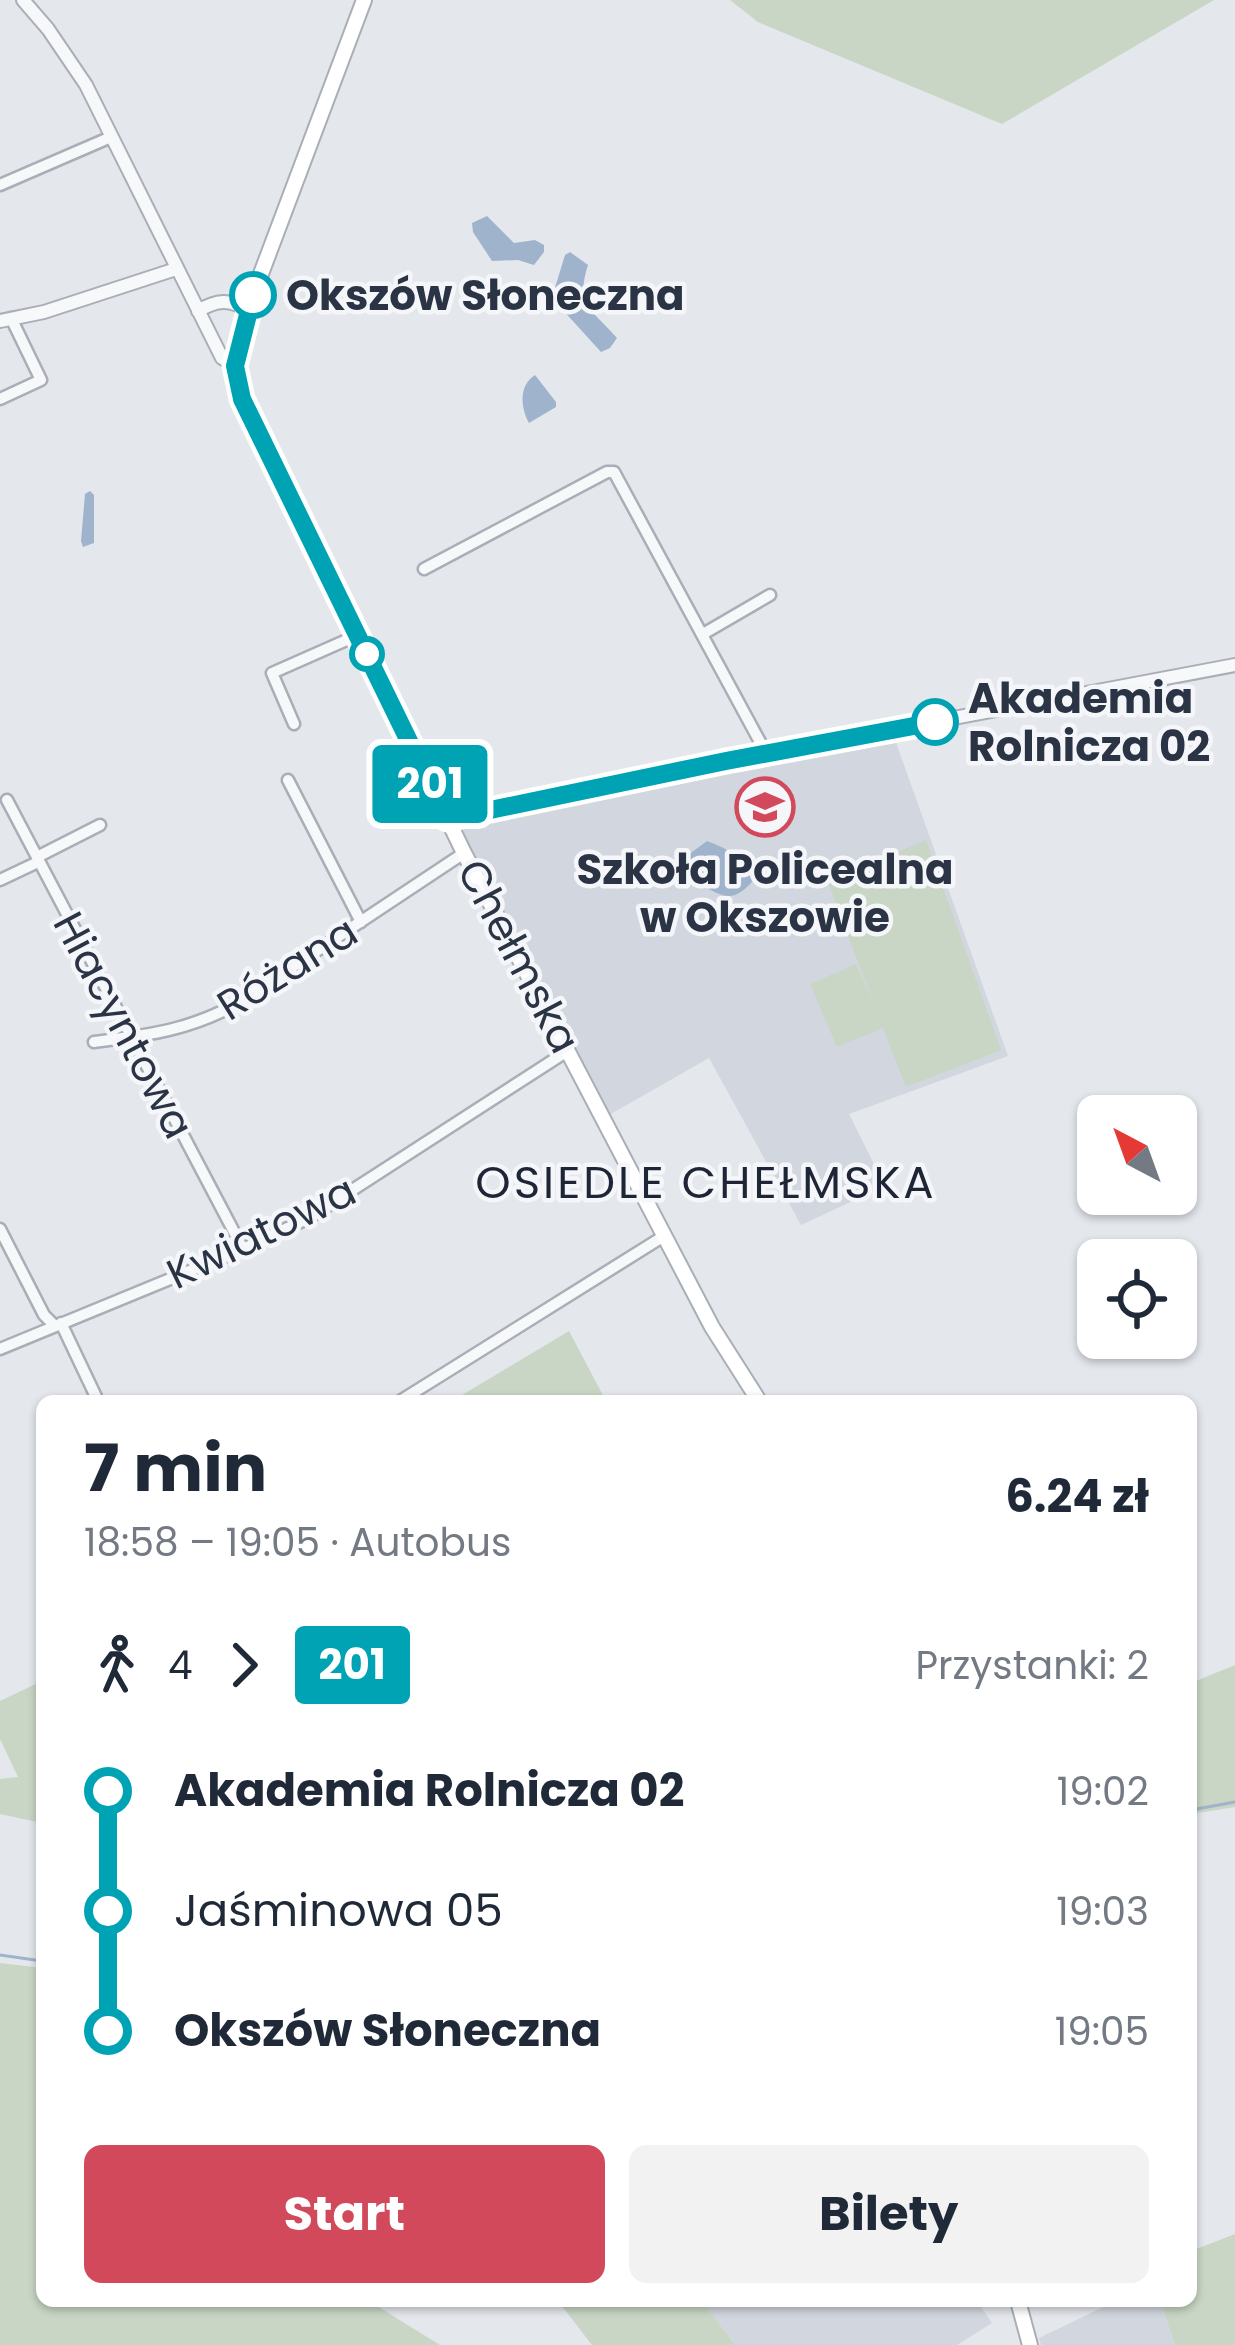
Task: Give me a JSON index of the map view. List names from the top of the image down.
{
  "streets": {
    "main road": ["Chełmska"],
    "street": ["Różana", "Hiacyntowa", "Kwiatowa"]
  },
  "crossings": [
    ["Chełmska", "Różana"],
    ["Chełmska", "Kwiatowa"],
    ["Różana", "Hiacyntowa"],
    ["Hiacyntowa", "Kwiatowa"]
  ],
  "districts": ["OSIEDLE CHEŁMSKA"],
  "places": {
    "other": ["Okszów Słoneczna", "Akademia Rolnicza 02"],
    "school or university": ["Szkoła Policealna w Okszowie"]
  },
  "lines": ["bus line 201"],
  "north": "top left",
  "page": {
    "on_map": "201",
    "heading": ["7 min", "18:58 – 19:05 · Autobus", "6.24 zł"],
    "legs": ["4", "201", "Przystanki: 2"],
    "list": [
      {
        "name": "Akademia Rolnicza 02",
        "value": "19:02"
      },
      {
        "name": "Jaśminowa 05",
        "value": "19:03"
      },
      {
        "name": "Okszów Słoneczna",
        "value": "19:05"
      }
    ],
    "buttons": ["Start", "Bilety"]
  }
}
